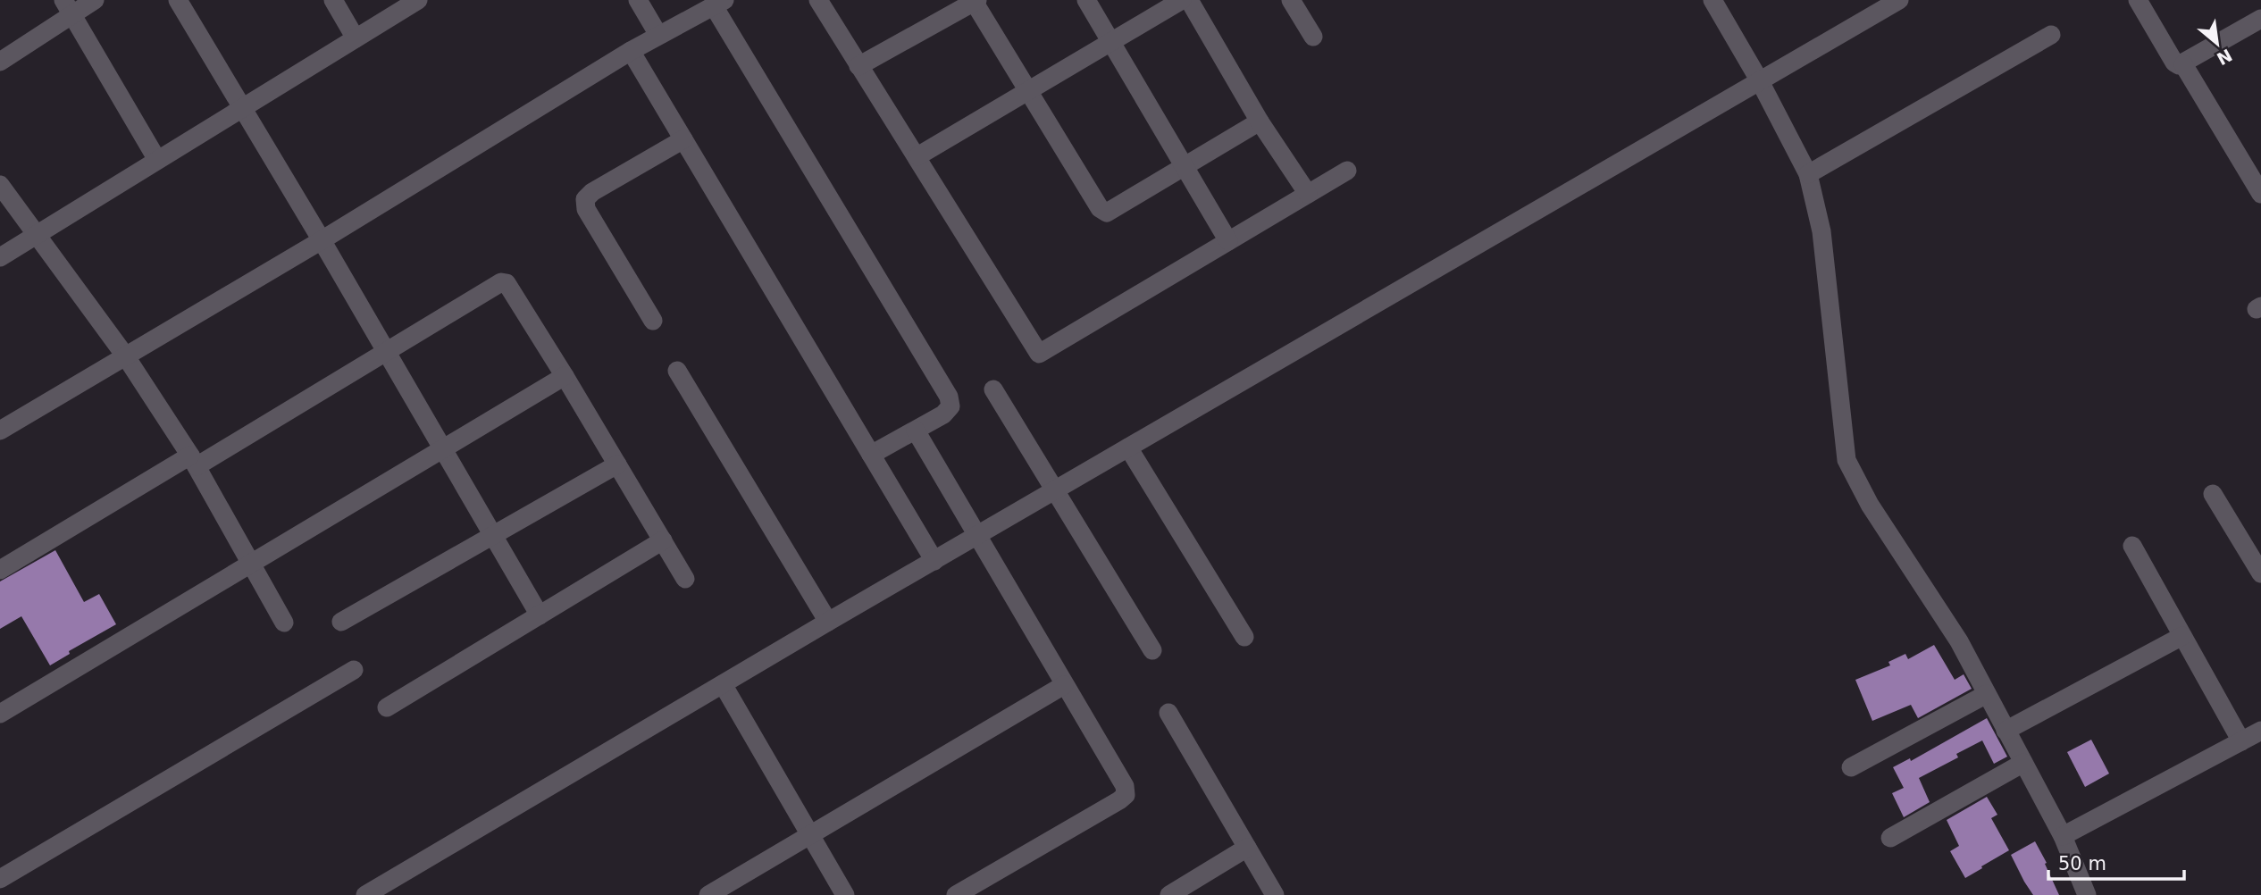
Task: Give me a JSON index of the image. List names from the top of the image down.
{
  "scale_bar": "50 m",
  "north": "bottom right"
}
